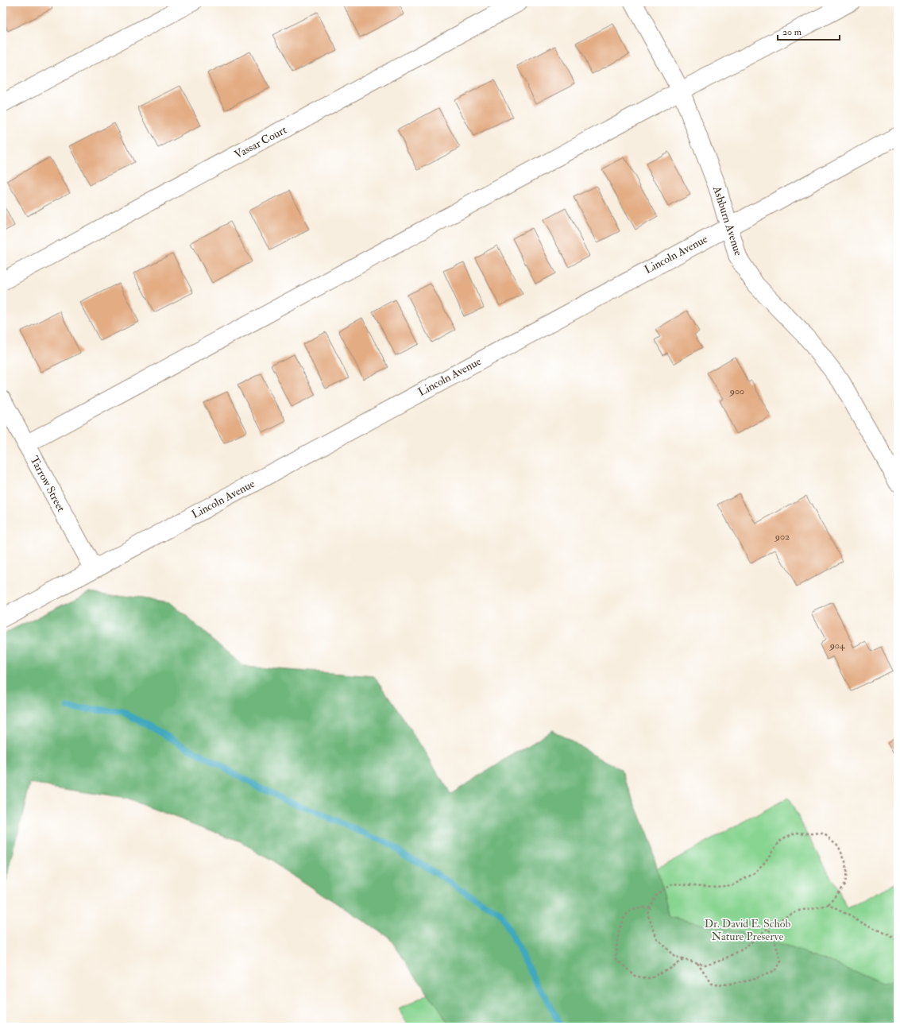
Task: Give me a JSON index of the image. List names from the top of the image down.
{
  "streets": {
    "street": [
      "Vassar Court",
      "Ashburn Avenue",
      "Lincoln Avenue",
      "Tarrow Street"
    ]
  },
  "crossings": [
    ["Ashburn Avenue", "Lincoln Avenue"],
    ["Lincoln Avenue", "Tarrow Street"]
  ],
  "parks": ["Dr. David E. Schob Nature Preserve"],
  "house_numbers": ["900", "902", "904"],
  "scale_bar": "20 m"
}
